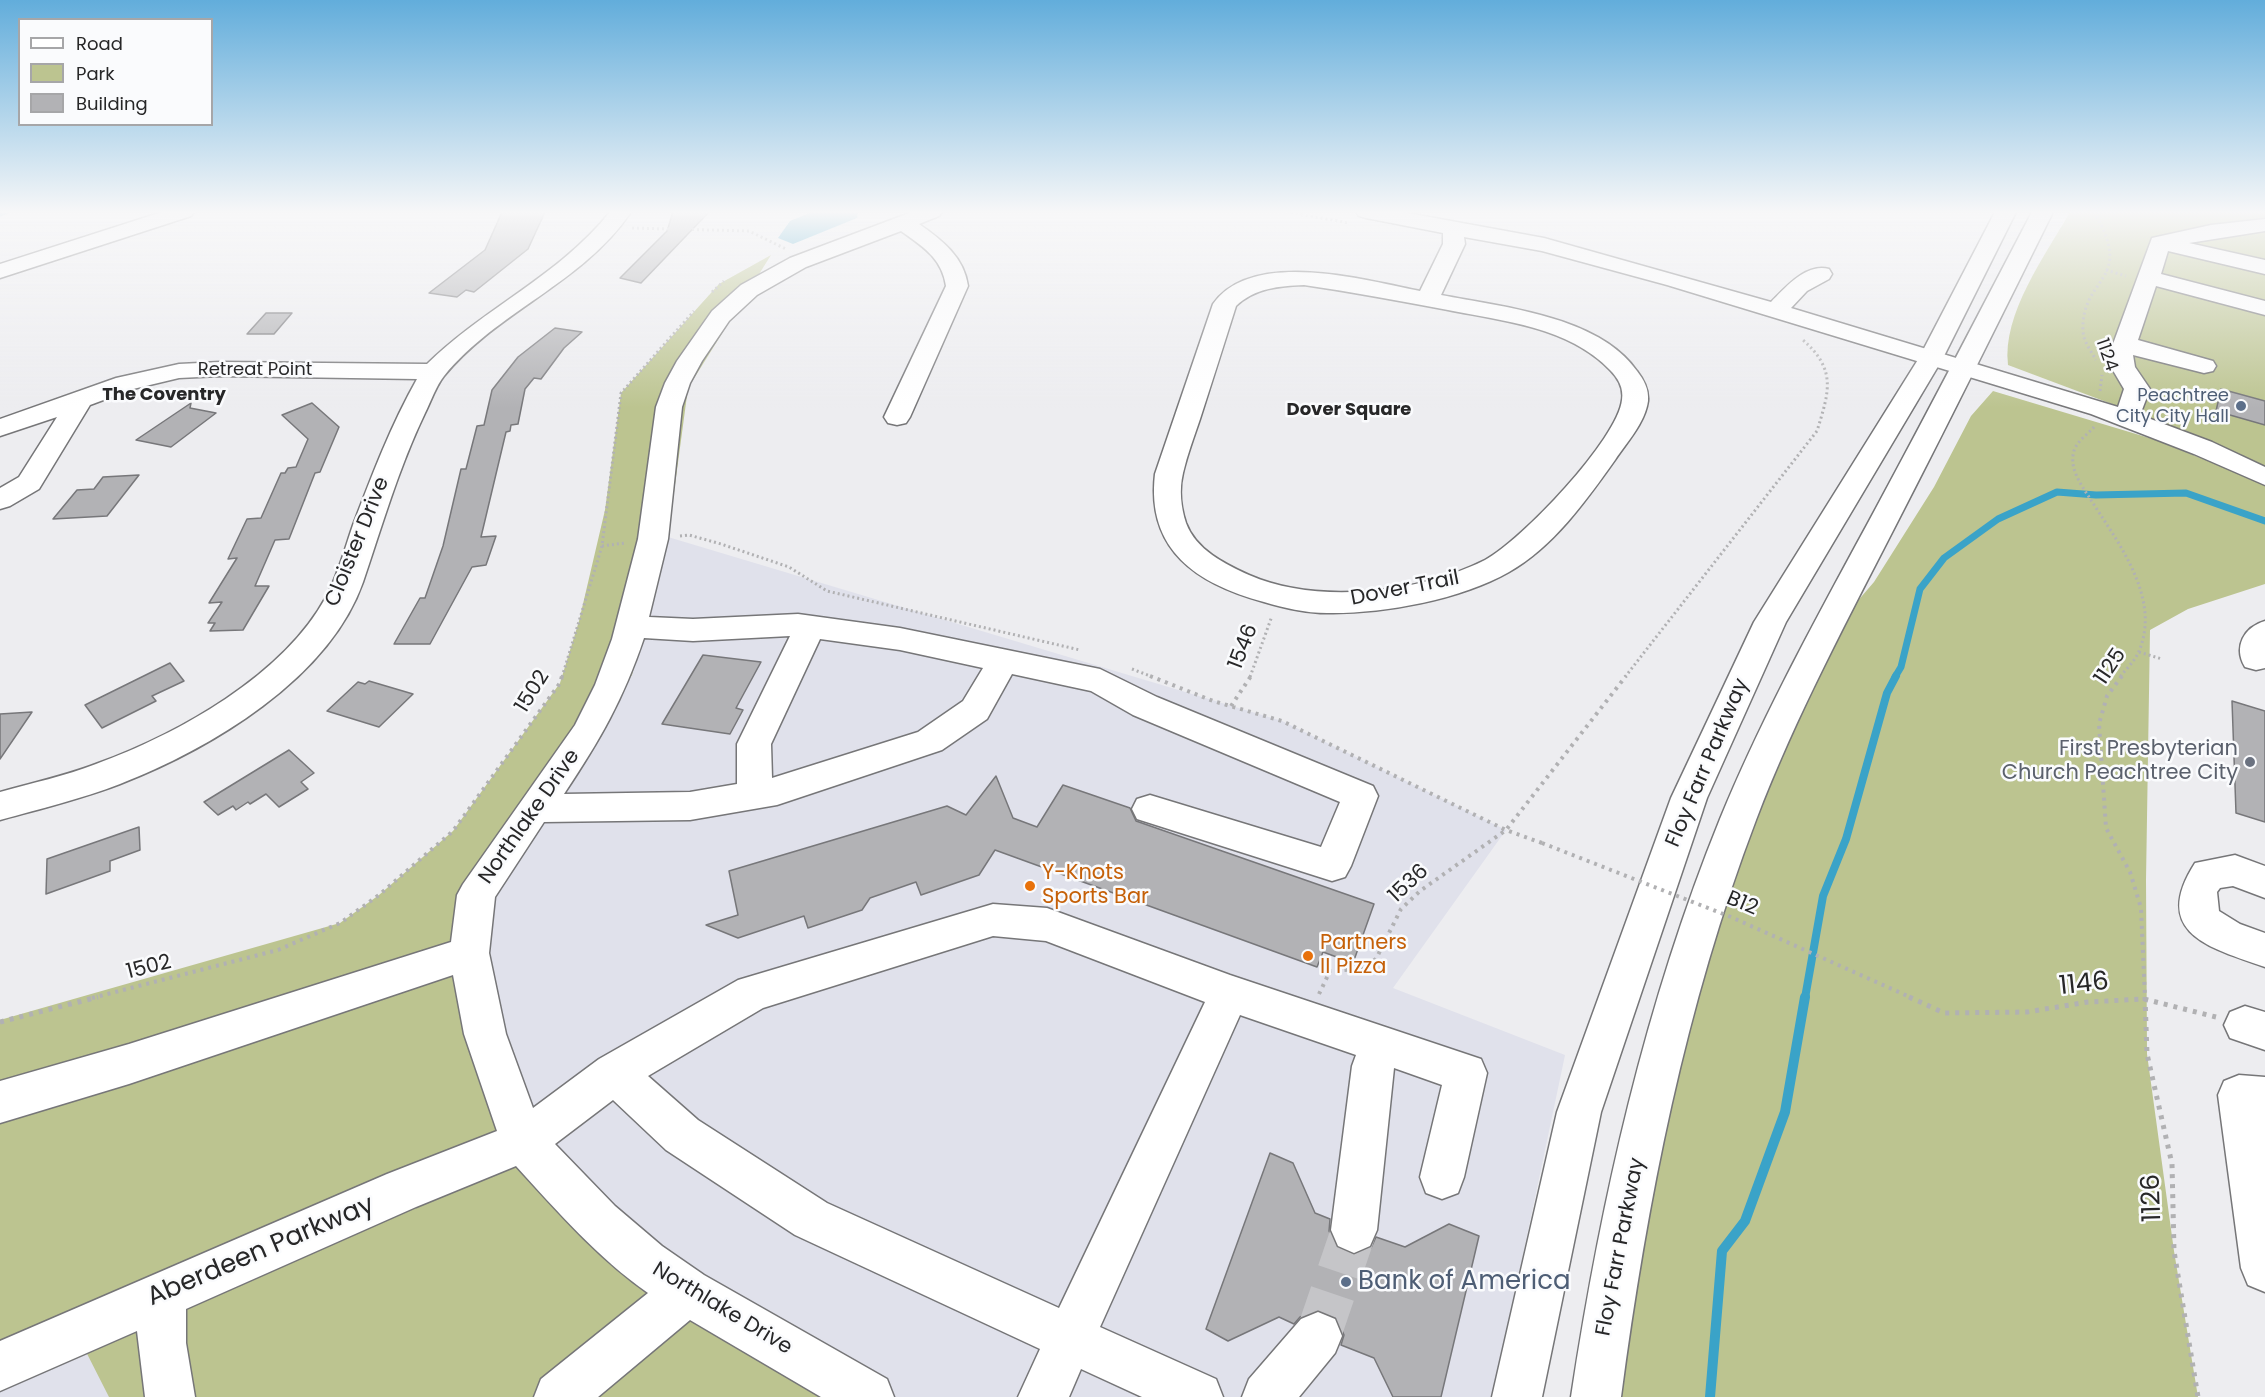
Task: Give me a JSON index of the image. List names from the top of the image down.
{
  "streets": {
    "street": [
      "Retreat Point",
      "Cloister Drive",
      "Dover Trail",
      "Floy Farr Parkway",
      "Northlake Drive",
      "Aberdeen Parkway"
    ],
    "path": [
      "1124",
      "1546",
      "1125",
      "1502",
      "1536",
      "B12",
      "1146",
      "1126"
    ]
  },
  "crossings": [
    ["1124", "1125"],
    ["Retreat Point", "Cloister Drive"],
    ["Dover Trail", "1546"],
    ["1125", "1146"],
    ["1125", "1126"],
    ["Northlake Drive", "Aberdeen Parkway"],
    ["1536", "Aberdeen Parkway"],
    ["B12", "1146"],
    ["1146", "1126"]
  ],
  "districts": ["The Coventry", "Dover Square"],
  "places": [
    "Peachtree City City Hall",
    "First Presbyterian Church Peachtree City",
    "Y-Knots Sports Bar",
    "Partners II Pizza",
    "Bank of America"
  ],
  "legend": ["Road", "Park", "Building"]
}
